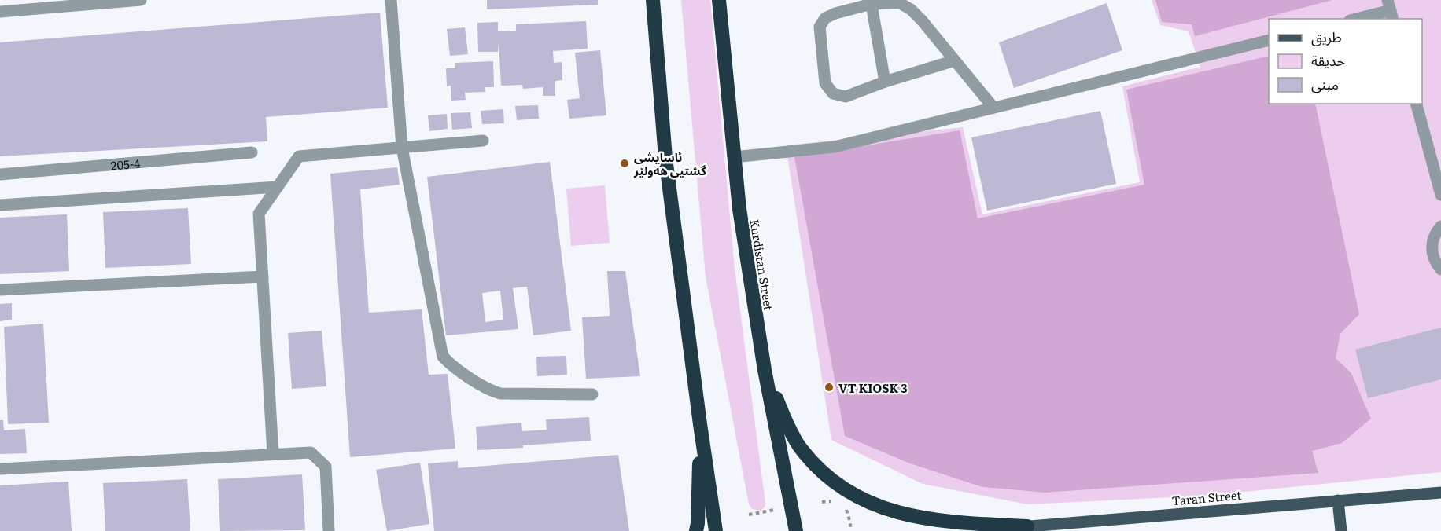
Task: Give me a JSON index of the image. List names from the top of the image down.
{
  "streets": {
    "highway": ["Kurdistan Street"],
    "main road": ["Taran Street"],
    "street": ["205-4"]
  },
  "places": ["ئاسایشی گشتیی هەولێر", "VT KIOSK 3"],
  "legend": ["طريق", "حديقة", "مبنى"]
}
